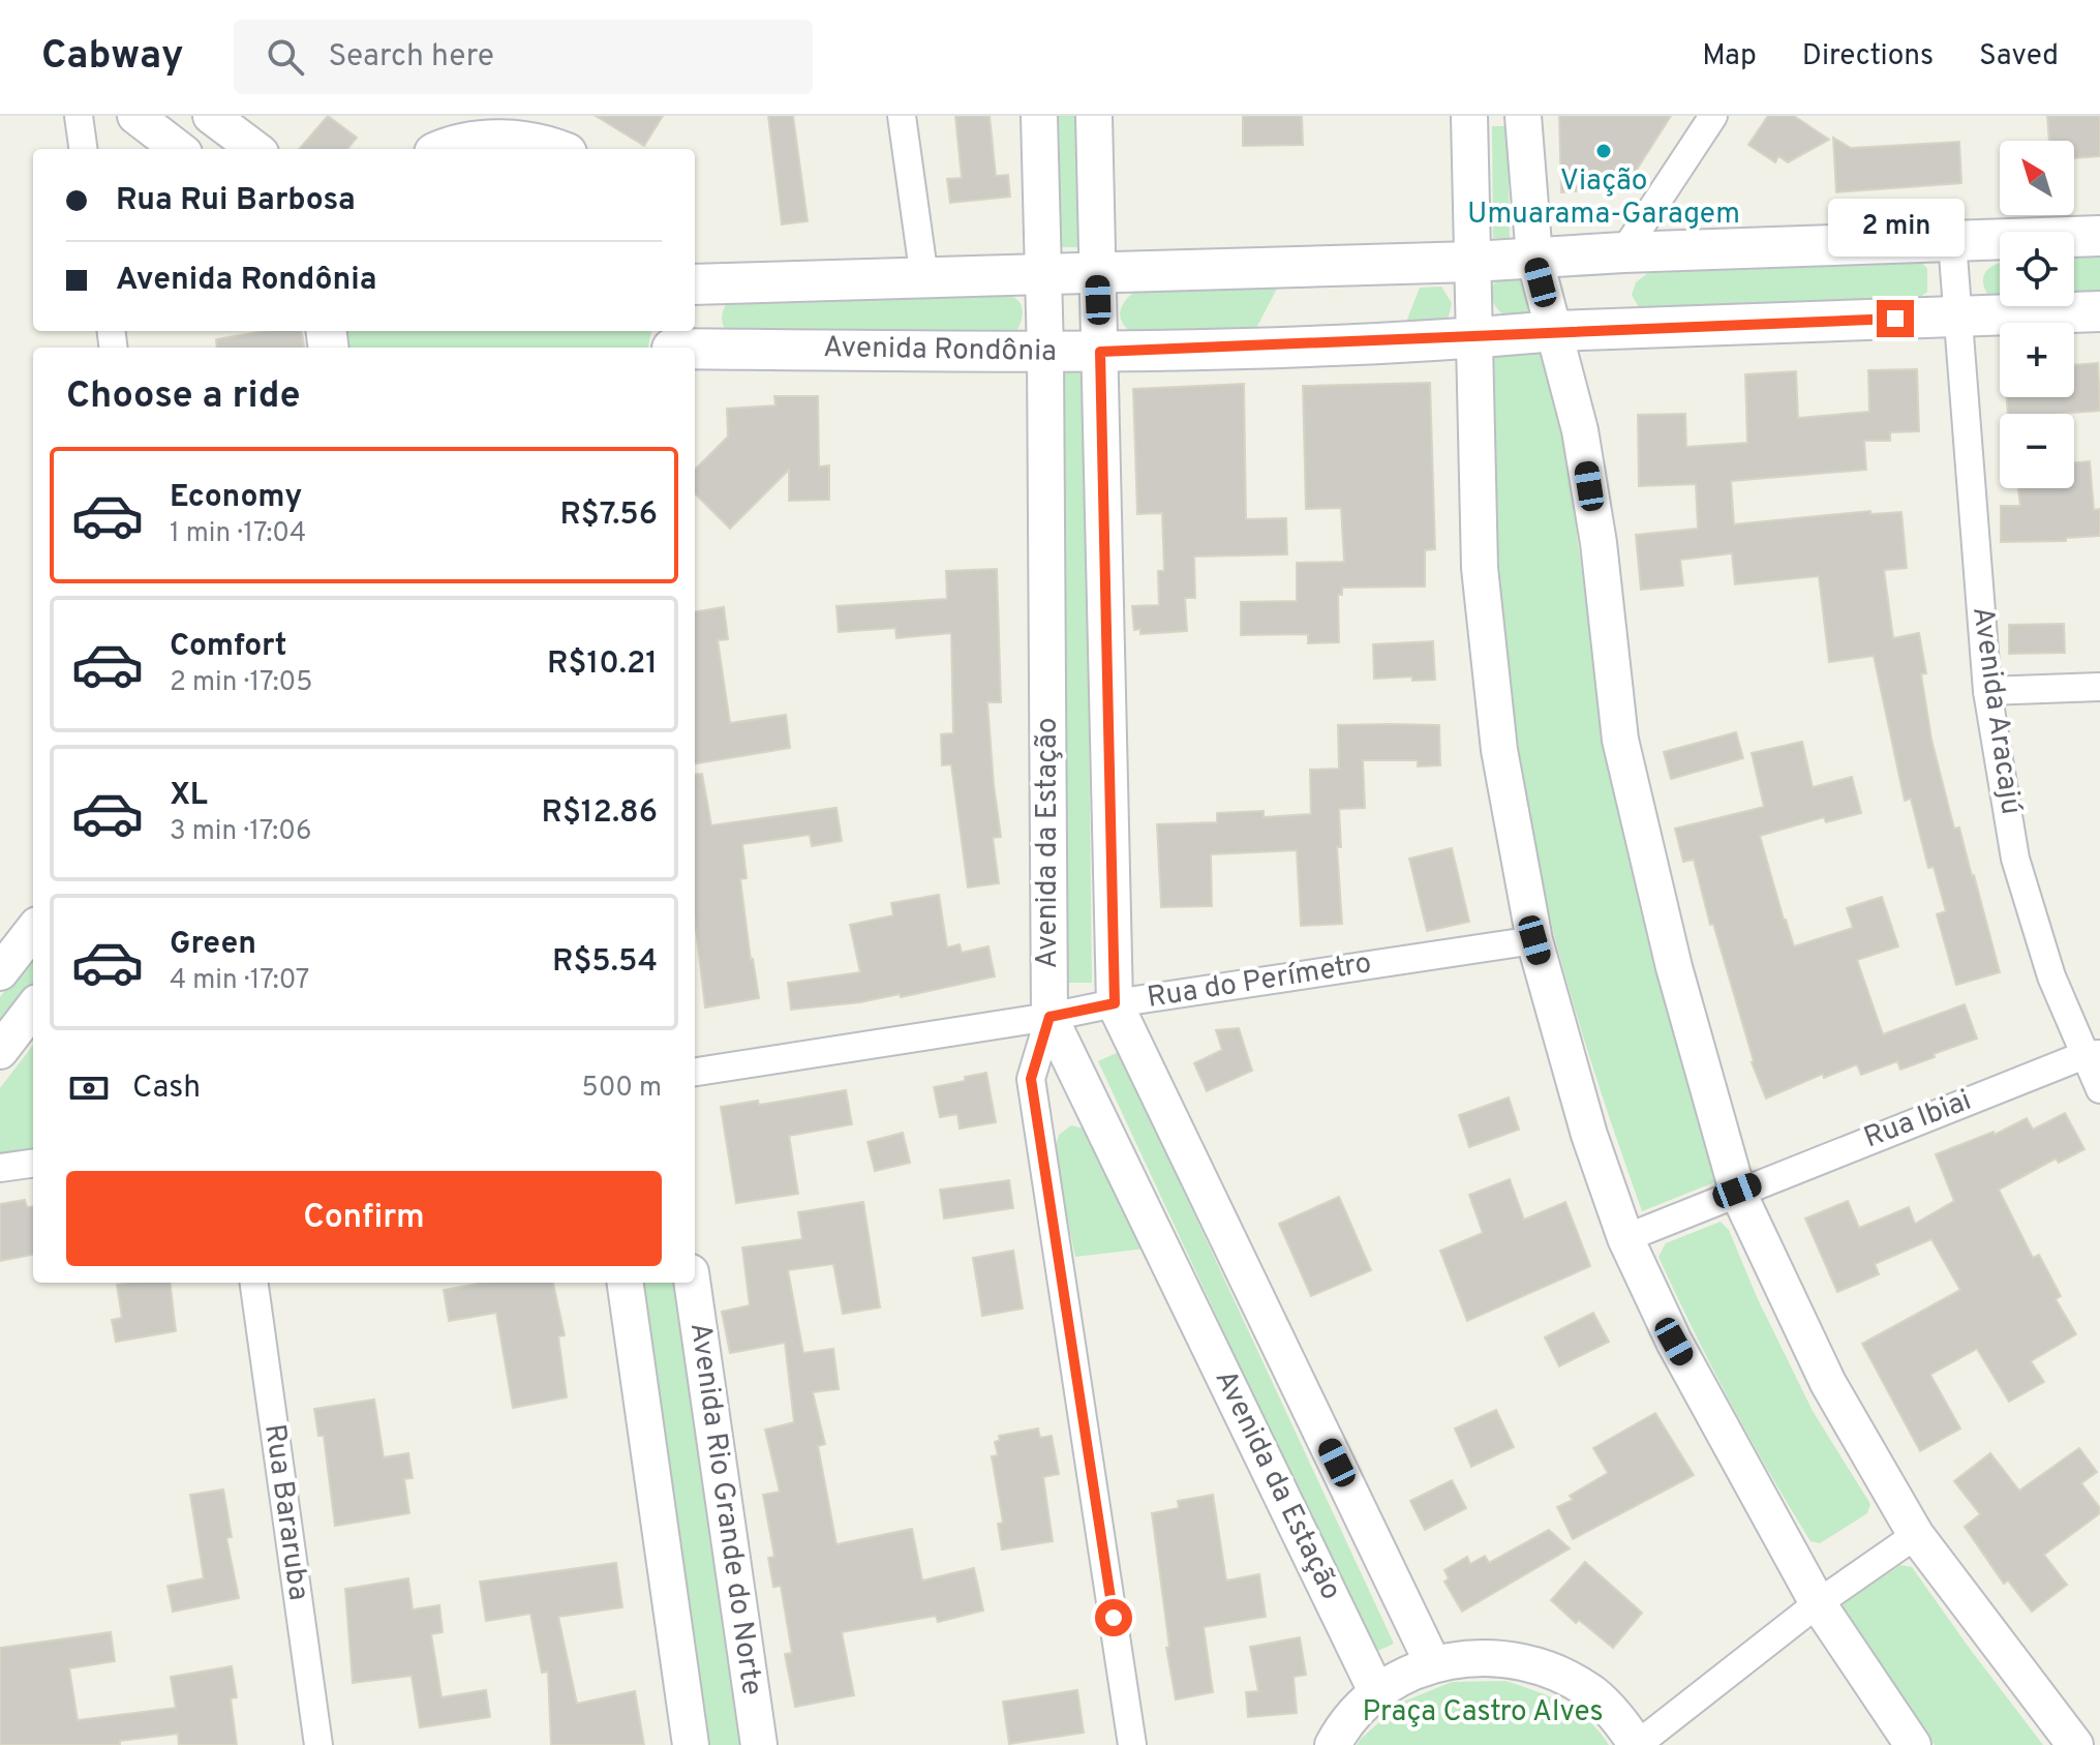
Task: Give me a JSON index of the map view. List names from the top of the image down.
{
  "streets": {
    "main road": ["Avenida Rondônia"],
    "street": [
      "Avenida Aracajú",
      "Avenida da Estação",
      "Rua do Perímetro",
      "Rua Ibiai",
      "Avenida Rio Grande do Norte",
      "Rua Bararuba"
    ]
  },
  "crossings": [
    ["Avenida Rondônia", "Avenida Aracajú"],
    ["Avenida Rondônia", "Avenida da Estação"],
    ["Avenida Aracajú", "Rua Ibiai"],
    ["Avenida da Estação", "Rua do Perímetro"]
  ],
  "parks": ["Praça Castro Alves"],
  "places": ["Viação Umuarama-Garagem"],
  "north": "top left",
  "page": {
    "header": "Cabway",
    "search": "Search here",
    "nav": ["Map", "Directions", "Saved"],
    "map_buttons": ["+", "−"],
    "banner": ["Rua Rui Barbosa", "Avenida Rondônia"],
    "bubble": "2 min",
    "heading": "Choose a ride",
    "list": [
      {
        "name": "Economy",
        "note": "1 min · 17:04",
        "value": "R$7.56"
      },
      {
        "name": "Comfort",
        "note": "2 min · 17:05",
        "value": "R$10.21"
      },
      {
        "name": "XL",
        "note": "3 min · 17:06",
        "value": "R$12.86"
      },
      {
        "name": "Green",
        "note": "4 min · 17:07",
        "value": "R$5.54"
      }
    ],
    "pay": ["Cash", "500 m"],
    "buttons": "Confirm"
  }
}
